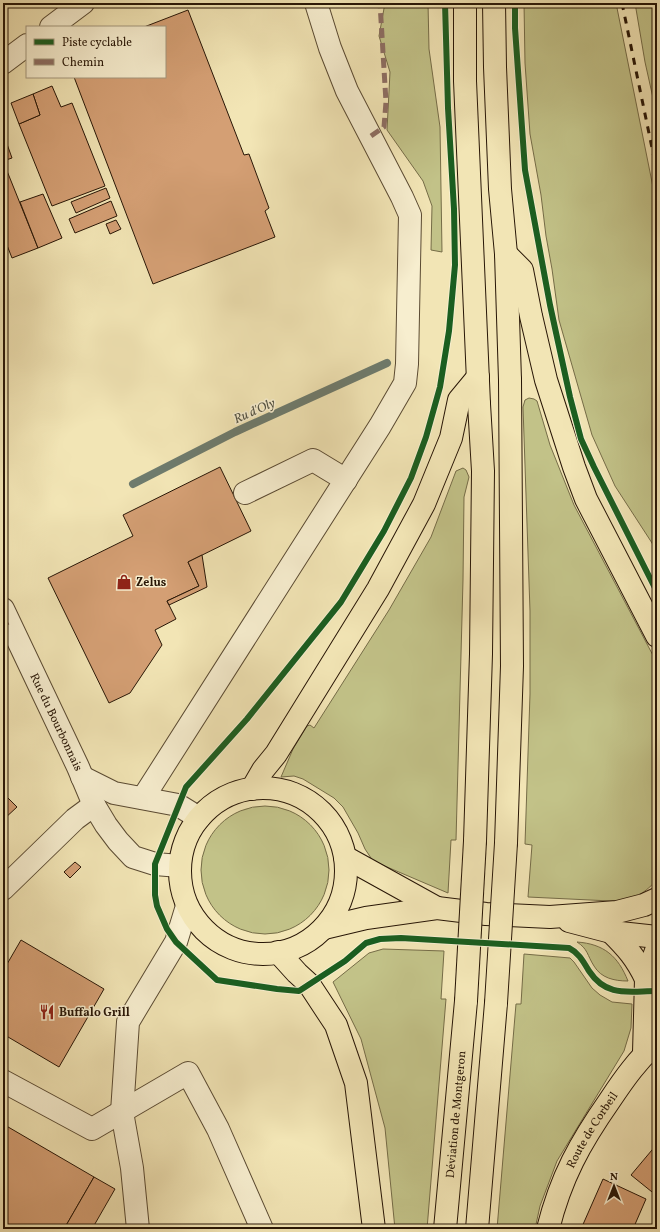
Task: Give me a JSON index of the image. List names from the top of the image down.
{
  "streets": {
    "main road": ["Déviation de Montgeron", "Route de Corbeil"],
    "street": ["Rue du Bourbonnais"]
  },
  "water": ["Ru d'Oly"],
  "places": {
    "shop": ["Zelus"],
    "restaurant": ["Buffalo Grill"]
  },
  "legend": ["Piste cyclable", "Chemin"],
  "north": "top"
}
